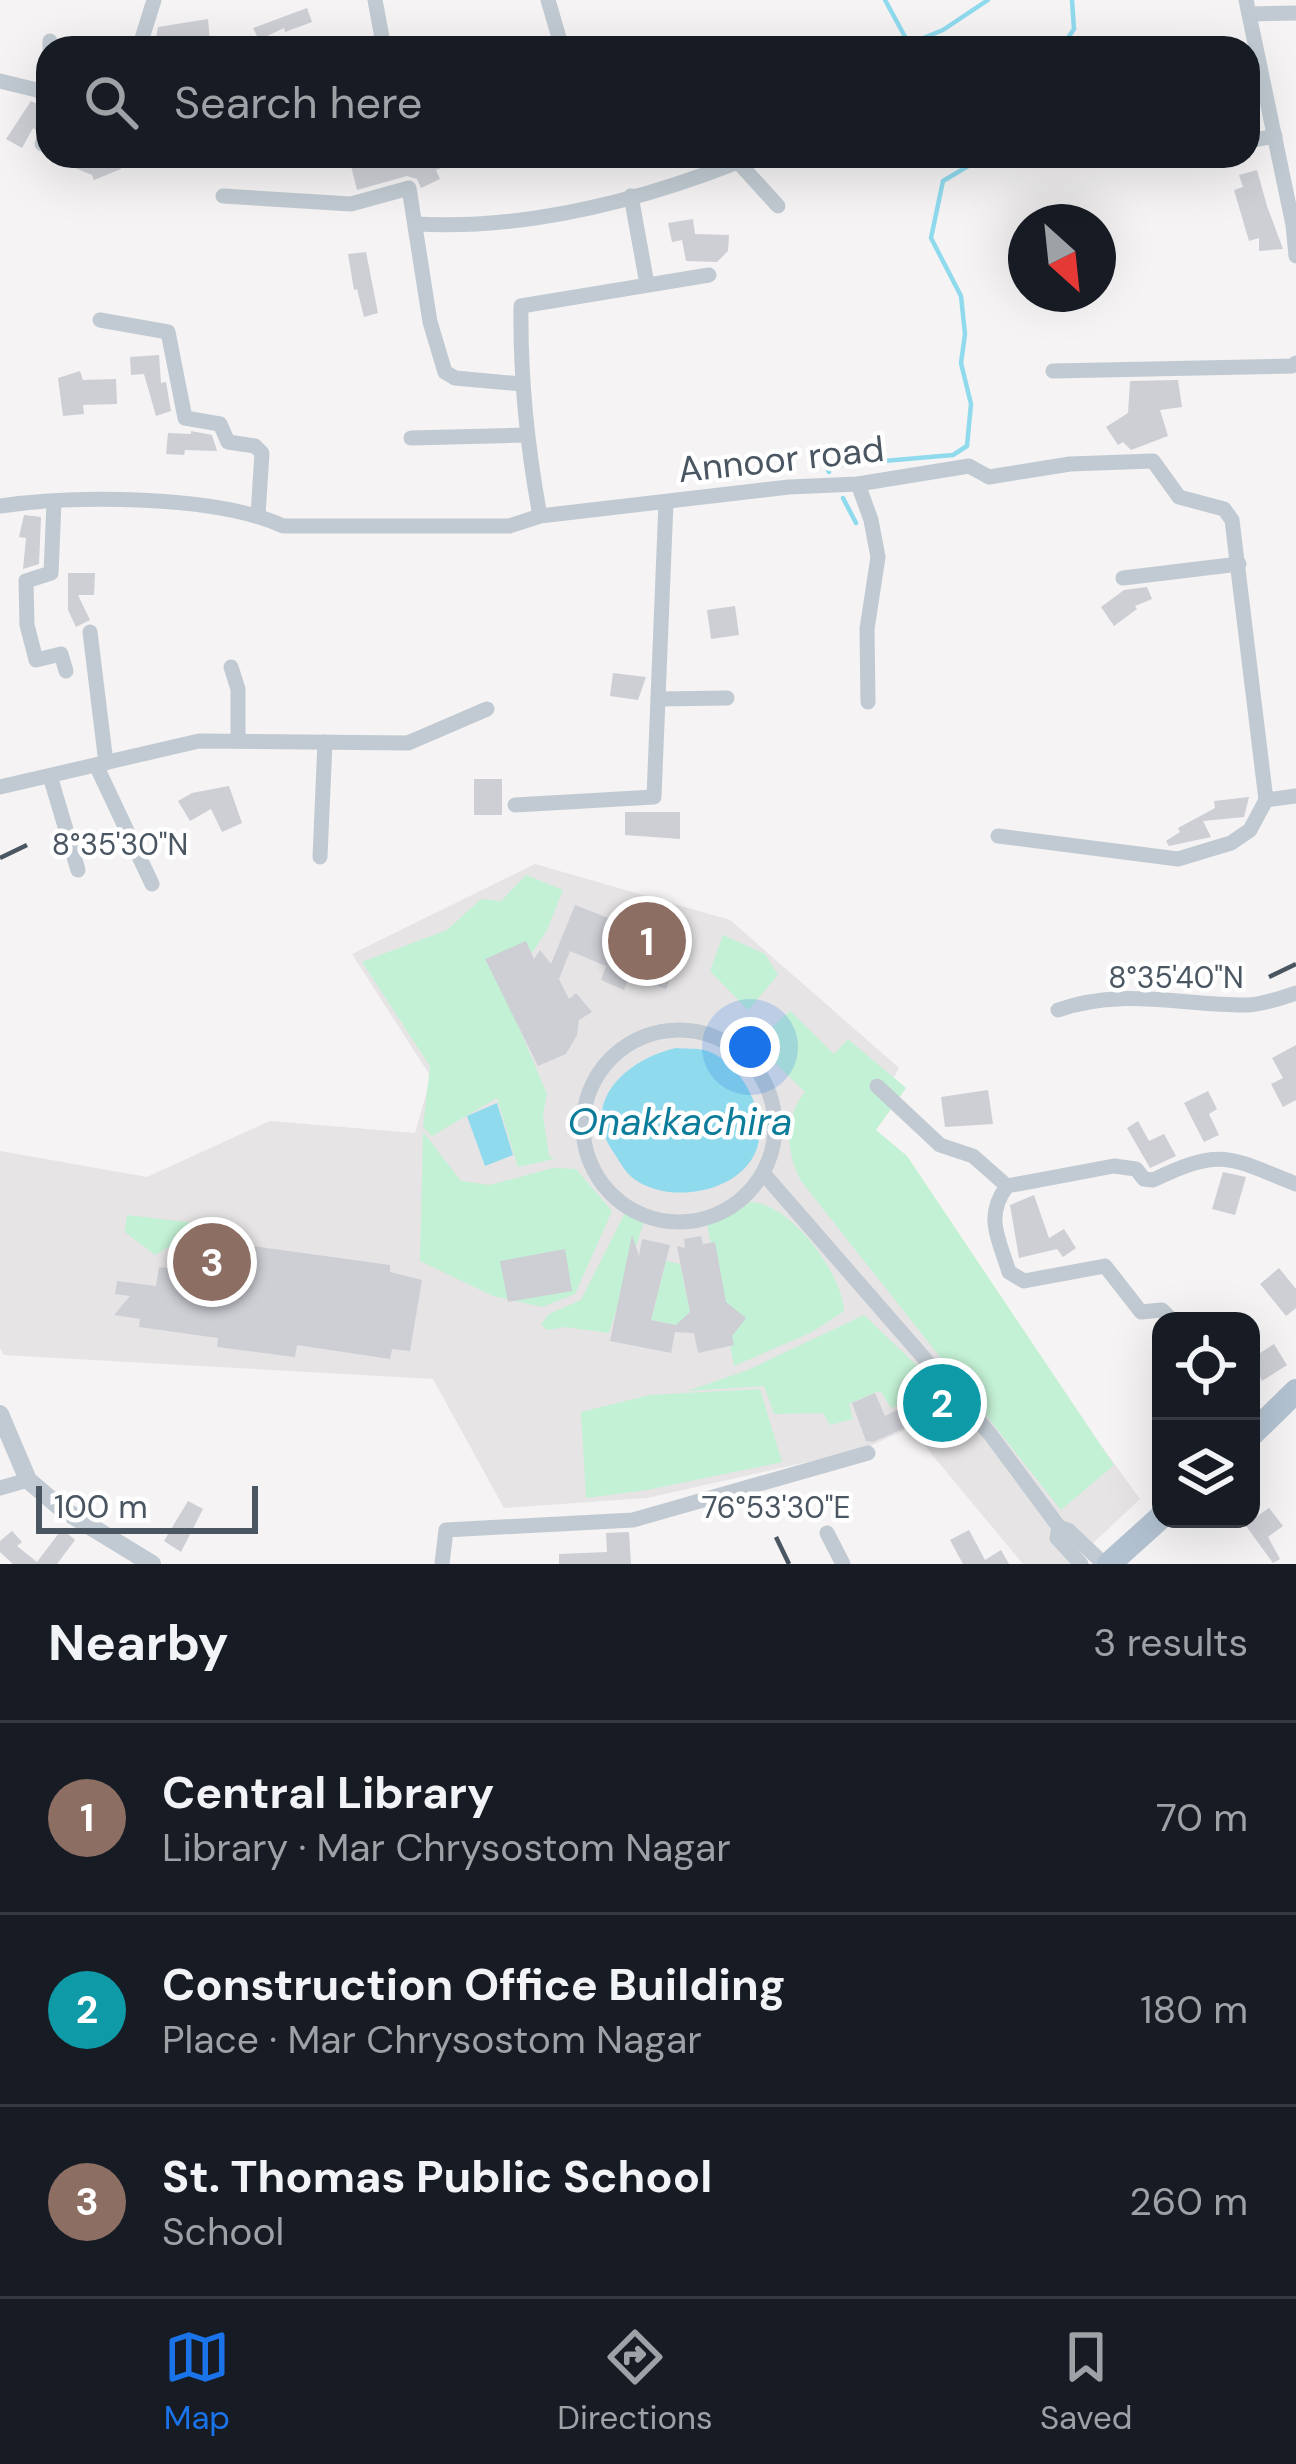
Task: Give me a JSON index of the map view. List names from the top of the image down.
{
  "streets": {
    "street": ["Annoor road"]
  },
  "water": ["Onakkachira"],
  "scale_bar": "100 m",
  "north": "bottom right",
  "page": {
    "search": "Search here",
    "pins": ["1", "3", "2"],
    "scale": "100 m",
    "heading": ["Nearby", "3 results"],
    "list": [
      {
        "mark": "1",
        "name": "Central Library",
        "note": "Library · Mar Chrysostom Nagar",
        "value": "70 m"
      },
      {
        "mark": "2",
        "name": "Construction Office Building",
        "note": "Place · Mar Chrysostom Nagar",
        "value": "180 m"
      },
      {
        "mark": "3",
        "name": "St. Thomas Public School",
        "note": "School",
        "value": "260 m"
      }
    ],
    "nav": ["Map", "Directions", "Saved"]
  },
  "coordinates": ["8°35'30\"N", "8°35'40\"N", "76°53'30\"E"]
}
